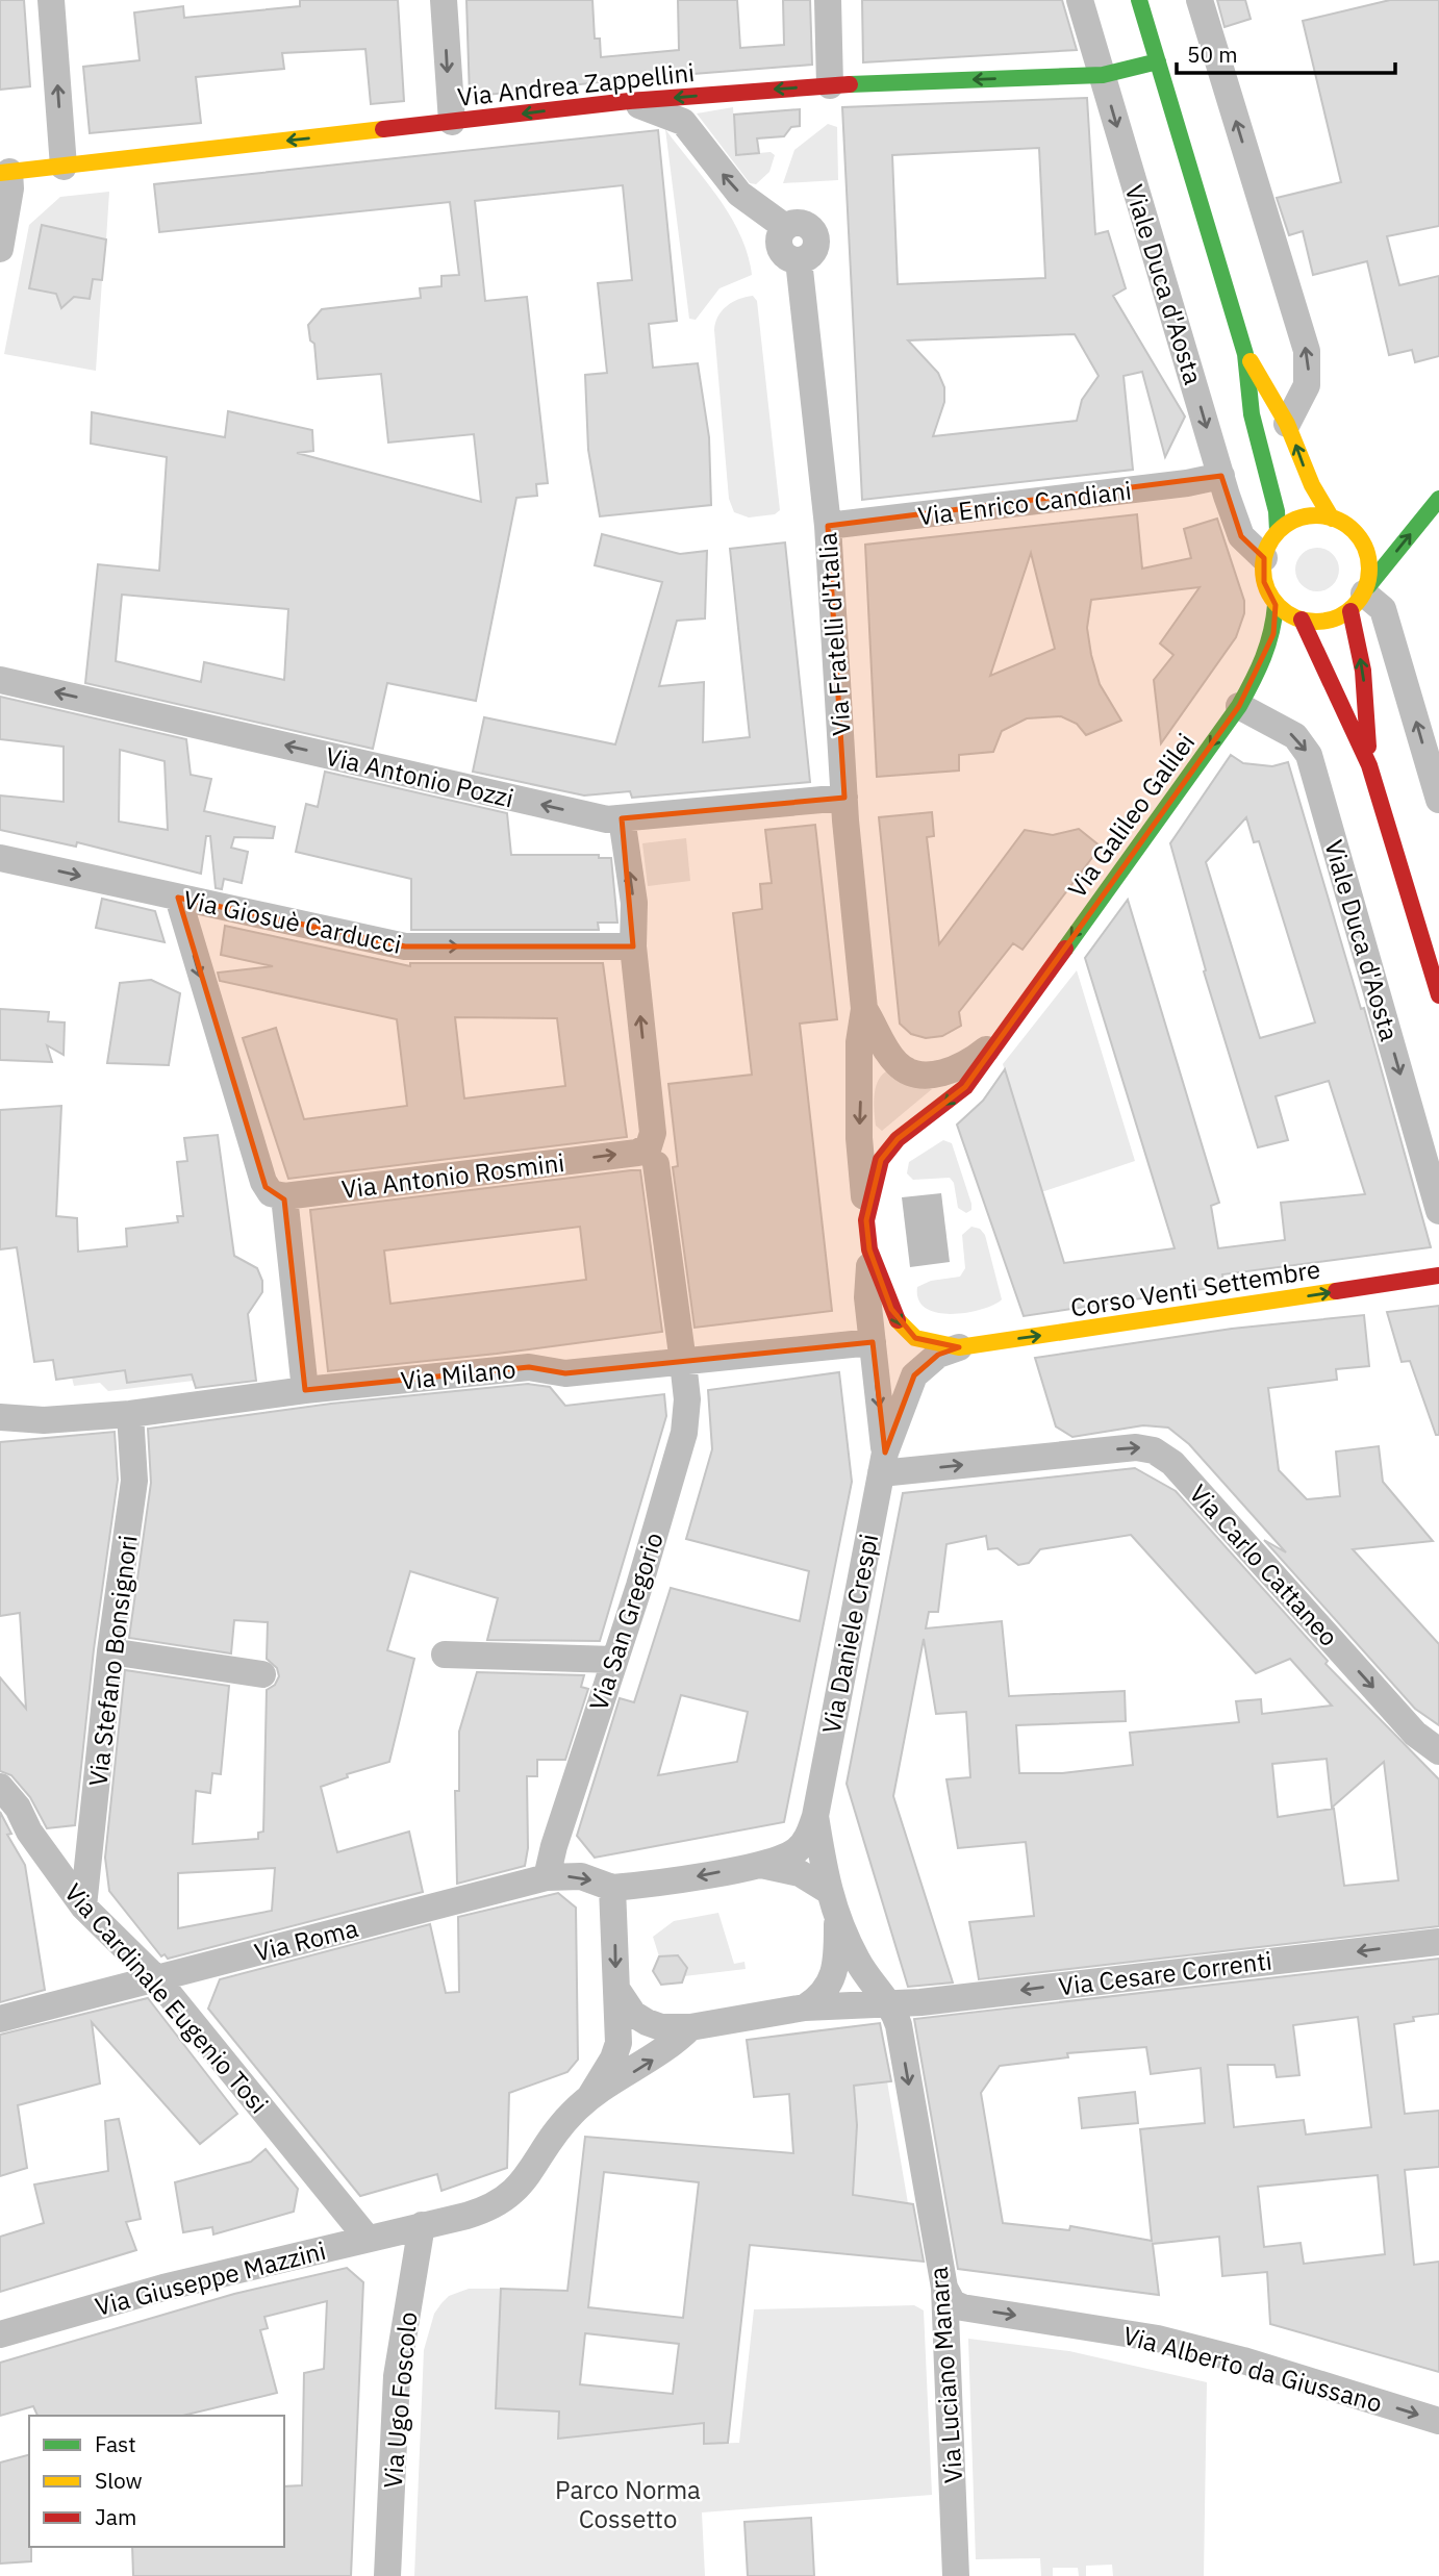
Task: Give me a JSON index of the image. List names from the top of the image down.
{
  "streets": {
    "street": [
      "Via Andrea Zappellini",
      "Viale Duca d'Aosta",
      "Via Enrico Candiani",
      "Via Fratelli d'Italia",
      "Via Antonio Pozzi",
      "Via Galileo Galilei",
      "Via Giosuè Carducci",
      "Via Antonio Rosmini",
      "Corso Venti Settembre",
      "Via Milano",
      "Via Carlo Cattaneo",
      "Via San Gregorio",
      "Via Daniele Crespi",
      "Via Stefano Bonsignori",
      "Via Roma",
      "Via Cesare Correnti",
      "Via Cardinale Eugenio Tosi",
      "Via Giuseppe Mazzini",
      "Via Alberto da Giussano",
      "Via Luciano Manara",
      "Via Ugo Foscolo"
    ]
  },
  "crossings": [
    ["Via Andrea Zappellini", "Viale Duca d'Aosta"],
    ["Via Andrea Zappellini", "Via Fratelli d'Italia"],
    ["Viale Duca d'Aosta", "Via Enrico Candiani"],
    ["Viale Duca d'Aosta", "Via Galileo Galilei"],
    ["Via Enrico Candiani", "Via Fratelli d'Italia"],
    ["Via Fratelli d'Italia", "Via Antonio Pozzi"],
    ["Via Galileo Galilei", "Corso Venti Settembre"],
    ["Via Antonio Rosmini", "Via San Gregorio"],
    ["Via Milano", "Via San Gregorio"],
    ["Via Milano", "Via Stefano Bonsignori"],
    ["Via Carlo Cattaneo", "Via Daniele Crespi"],
    ["Via San Gregorio", "Via Roma"],
    ["Via Stefano Bonsignori", "Via Cardinale Eugenio Tosi"],
    ["Via Roma", "Via Cardinale Eugenio Tosi"],
    ["Via Cesare Correnti", "Via Luciano Manara"],
    ["Via Cardinale Eugenio Tosi", "Via Giuseppe Mazzini"],
    ["Via Giuseppe Mazzini", "Via Ugo Foscolo"],
    ["Via Alberto da Giussano", "Via Luciano Manara"]
  ],
  "one_way": [
    "Via Andrea Zappellini",
    "Via Fratelli d'Italia",
    "Via Antonio Pozzi",
    "Via Giosuè Carducci",
    "Via Antonio Rosmini",
    "Corso Venti Settembre",
    "Via Carlo Cattaneo",
    "Via Cesare Correnti",
    "Via Alberto da Giussano",
    "Via Luciano Manara"
  ],
  "parks": ["Parco Norma Cossetto"],
  "legend": ["Fast", "Slow", "Jam"],
  "scale_bar": "50 m"
}
